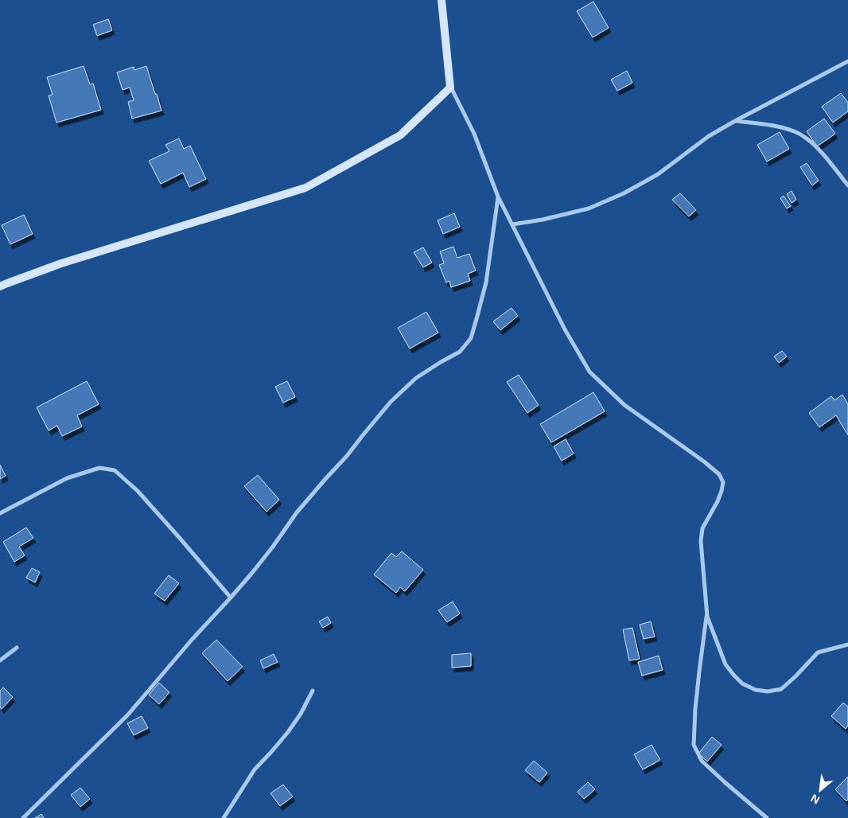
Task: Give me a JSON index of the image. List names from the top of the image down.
{
  "north": "bottom left"
}
